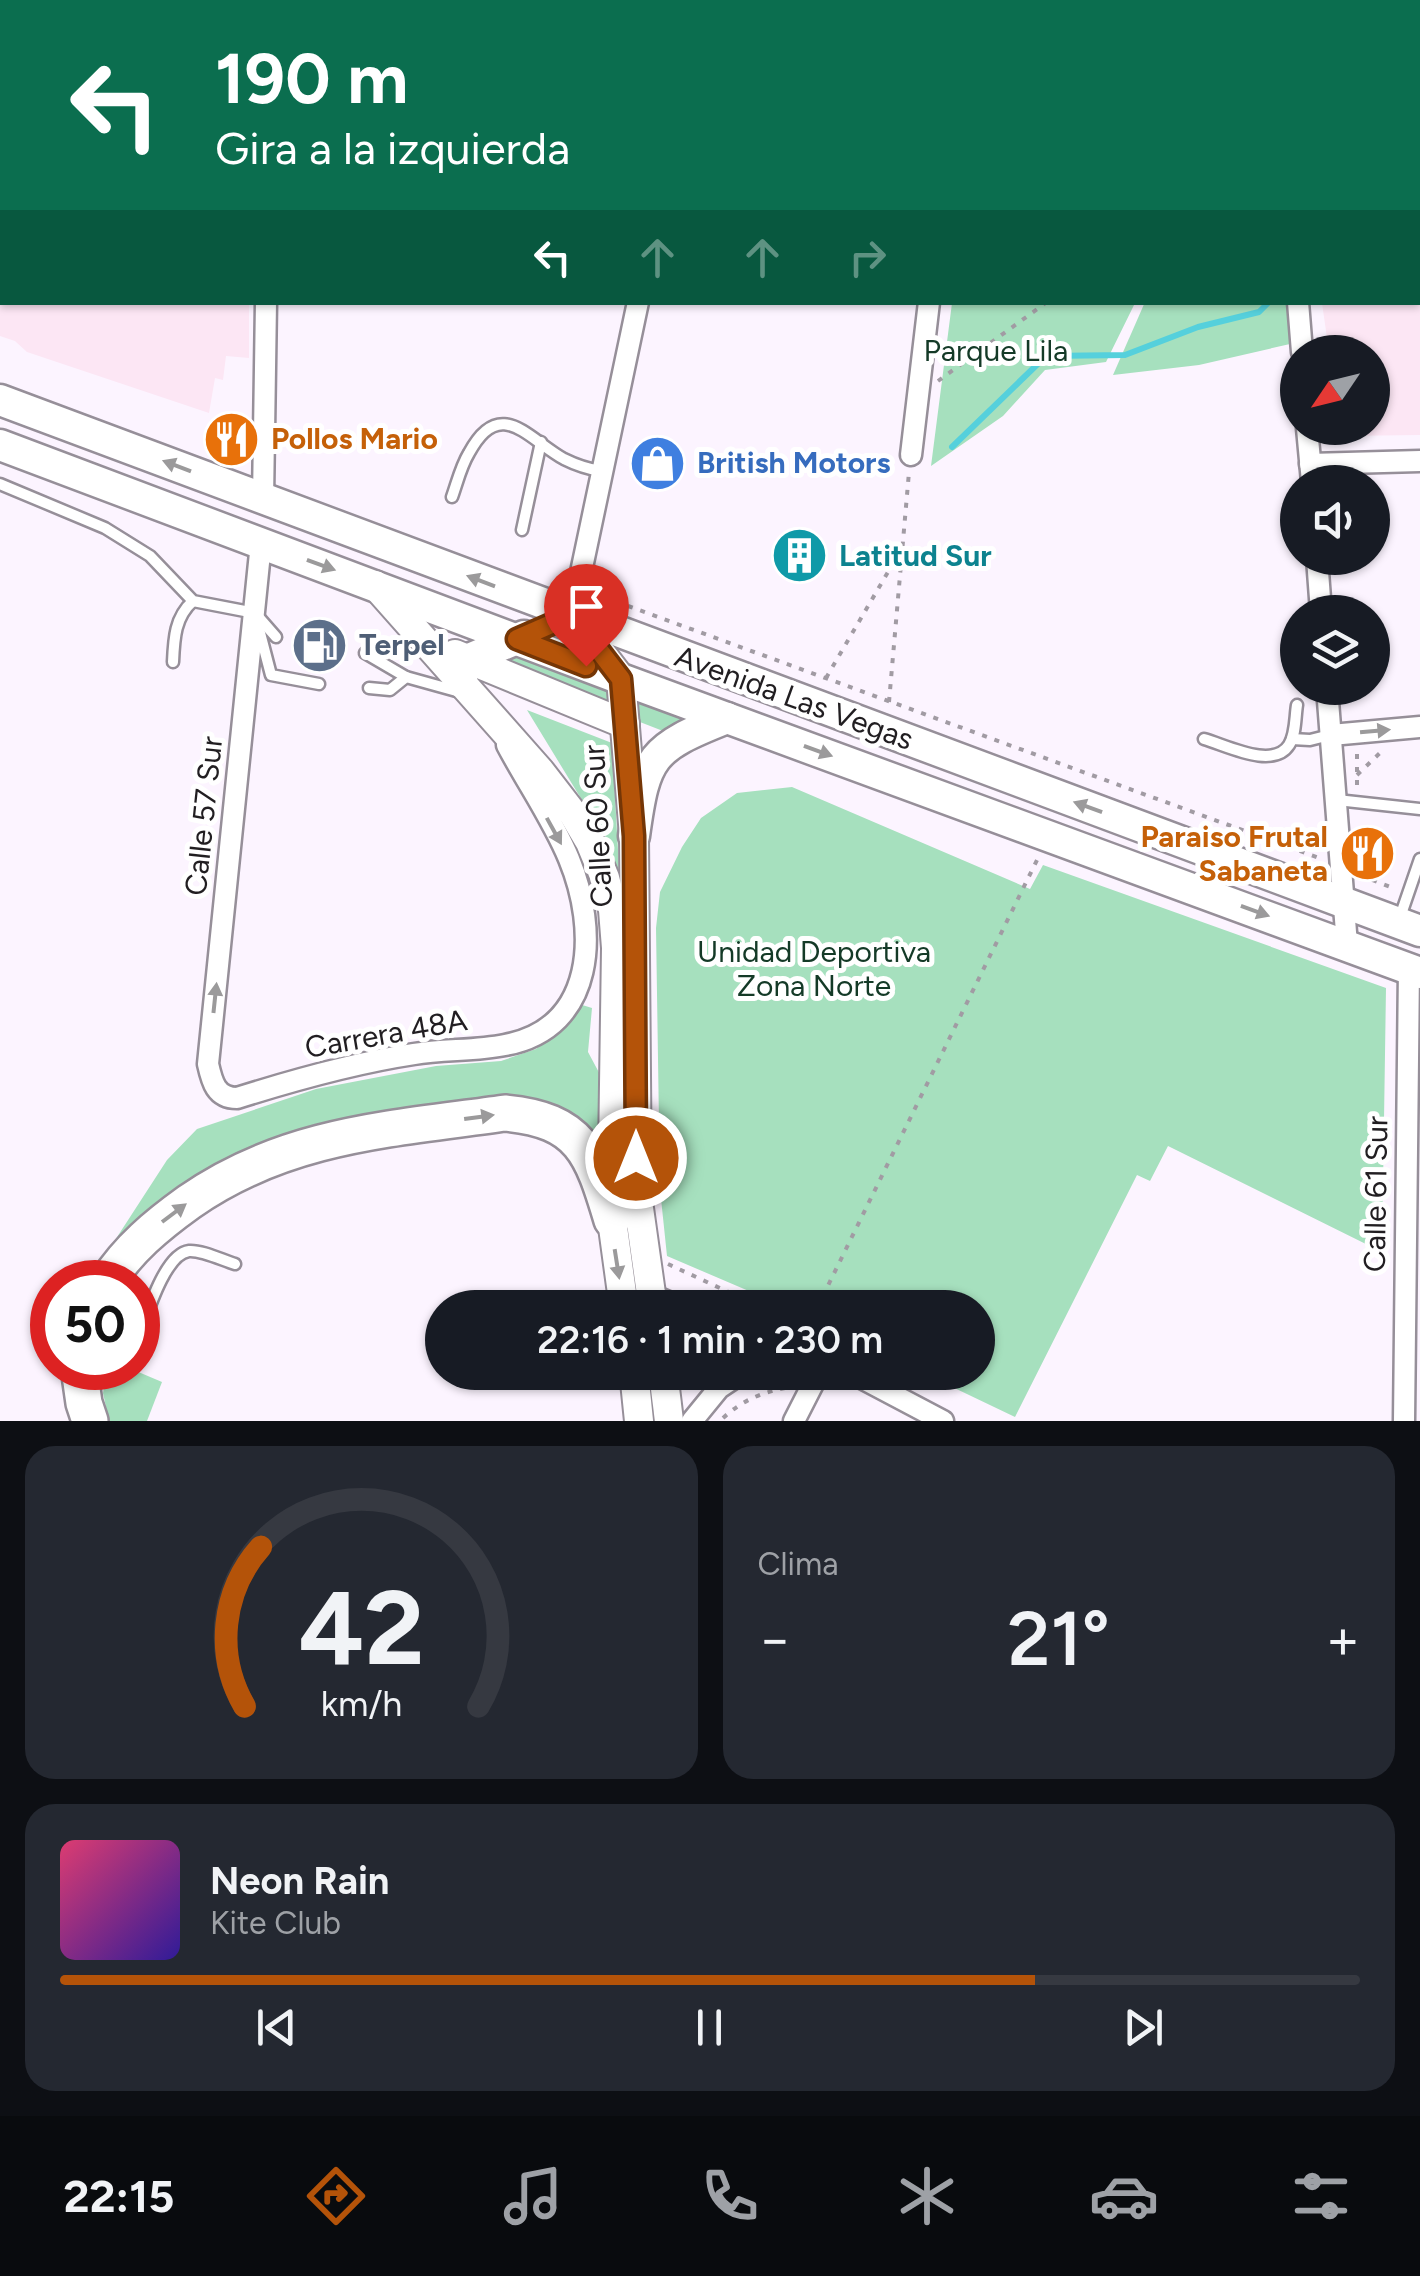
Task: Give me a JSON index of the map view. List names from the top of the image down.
{
  "streets": {
    "main road": ["Avenida Las Vegas", "Calle 60 Sur"],
    "street": ["Calle 57 Sur", "Carrera 48A", "Calle 61 Sur"]
  },
  "crossings": [
    ["Avenida Las Vegas", "Calle 57 Sur"],
    ["Avenida Las Vegas", "Calle 60 Sur"],
    ["Avenida Las Vegas", "Calle 61 Sur"],
    ["Calle 57 Sur", "Carrera 48A"],
    ["Calle 60 Sur", "Carrera 48A"]
  ],
  "one_way": ["Calle 57 Sur"],
  "parks": ["Parque Lila", "Unidad Deportiva Zona Norte"],
  "places": {
    "restaurant": ["Pollos Mario", "Paraiso Frutal Sabaneta"],
    "shop": ["British Motors"],
    "building": ["Latitud Sur"],
    "fuel station": ["Terpel"]
  },
  "north": "bottom left",
  "page": {
    "turn": ["190 m", "Gira a la izquierda"],
    "limit": "50",
    "trip": "22:16 · 1 min · 230 m",
    "tile": "Clima",
    "heat": ["−", "21°", "+"],
    "song": ["Neon Rain", "Kite Club"],
    "tabs": "22:15",
    "gauge": ["42", "km/h"]
  }
}
